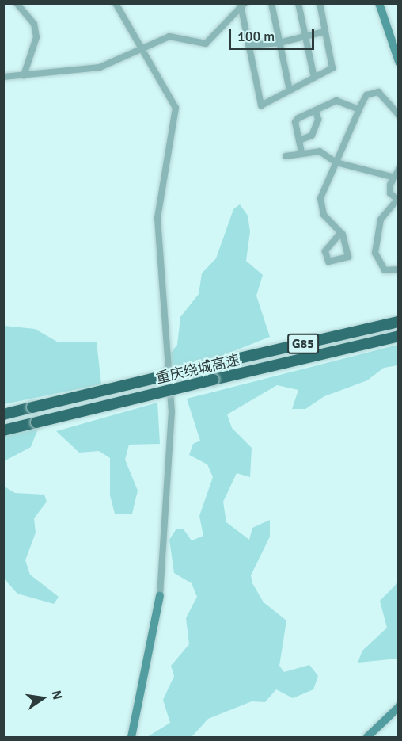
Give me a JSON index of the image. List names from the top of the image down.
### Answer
{
  "streets": {
    "highway": ["G85", "重庆绕城高速"]
  },
  "scale_bar": "100 m",
  "north": "right"
}
